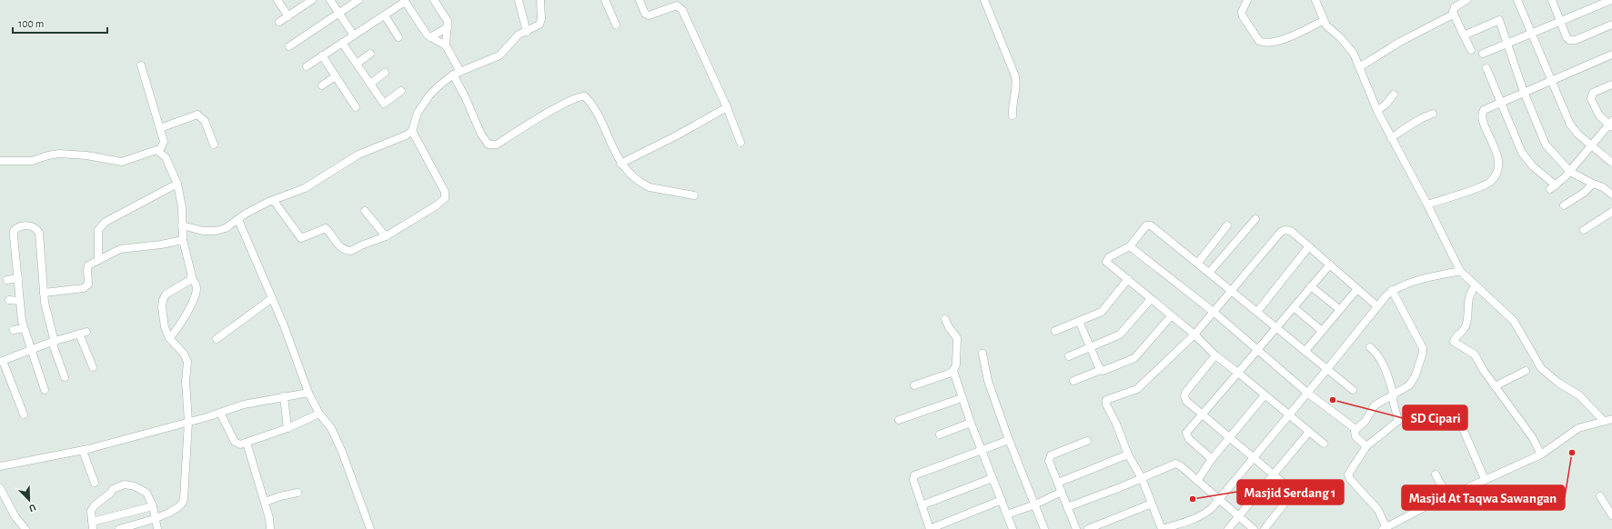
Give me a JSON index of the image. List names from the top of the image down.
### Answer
{
  "places": ["SD Cipari", "Masjid At Taqwa Sawangan", "Masjid Serdang 1"],
  "scale_bar": "100 m",
  "north": "bottom right"
}
